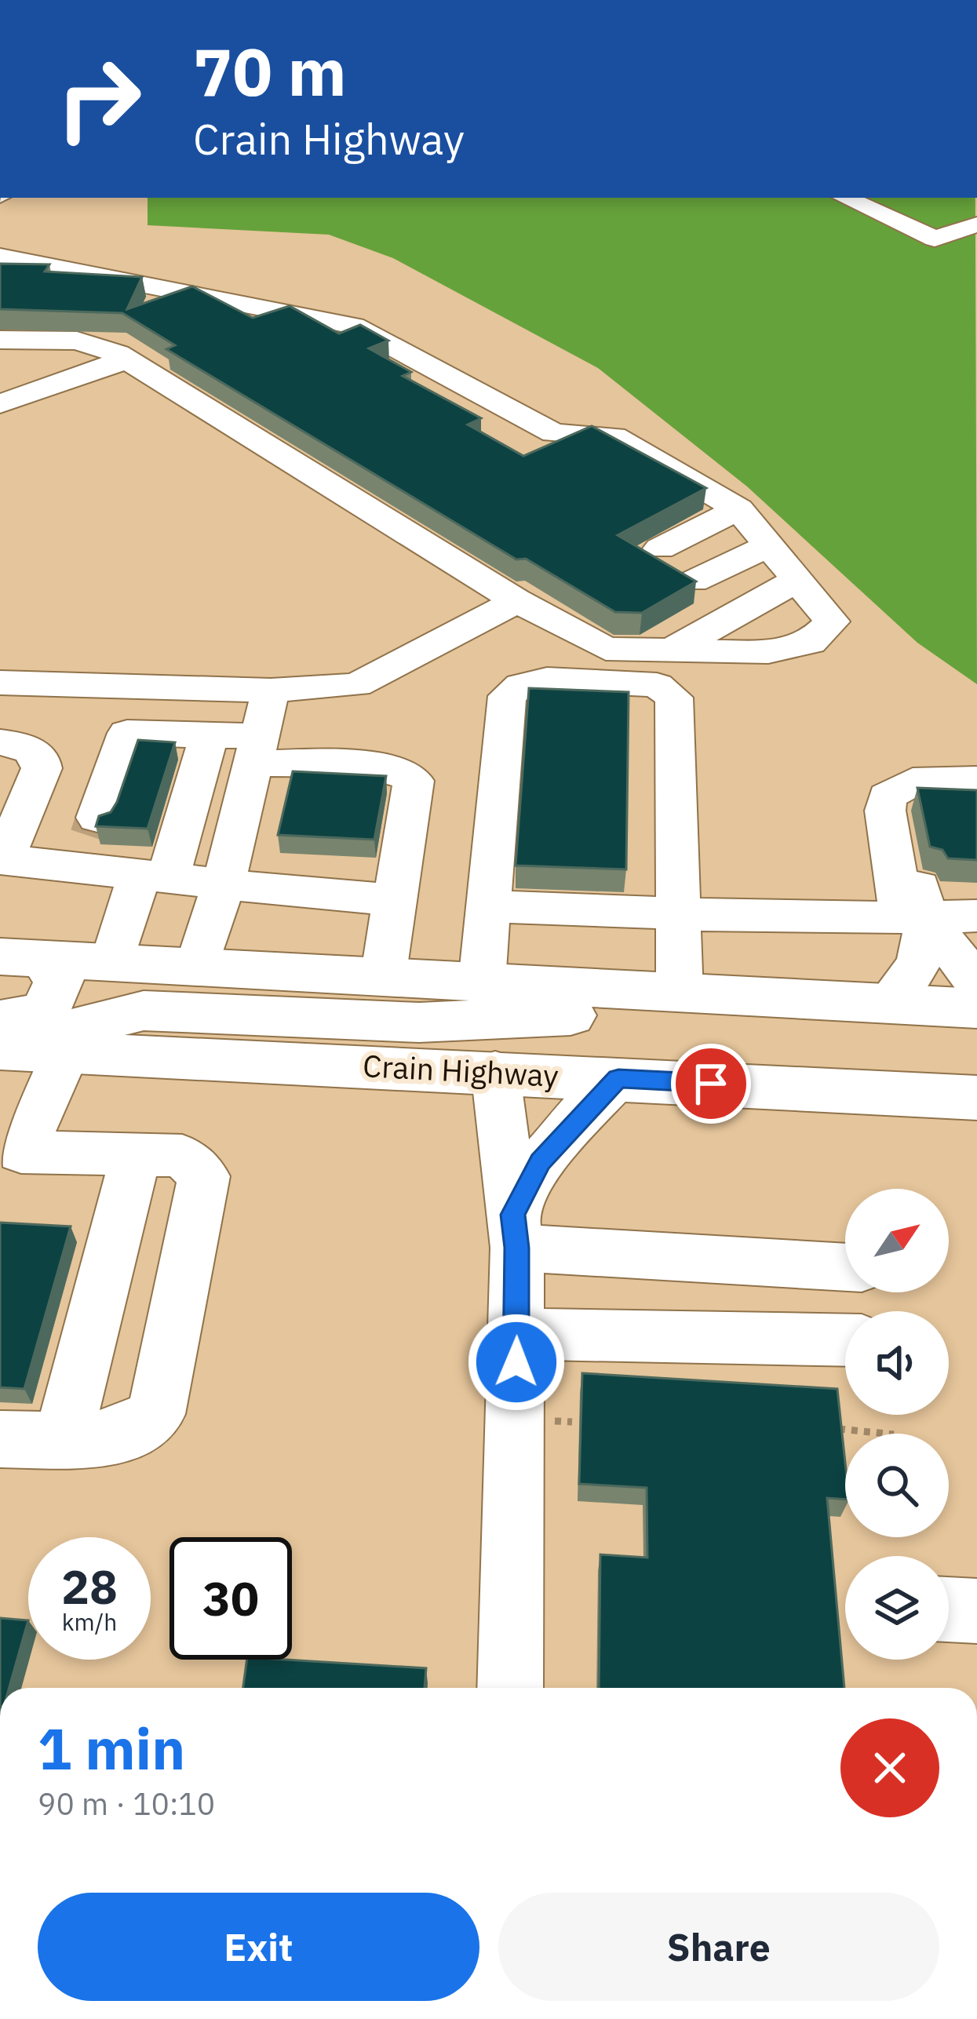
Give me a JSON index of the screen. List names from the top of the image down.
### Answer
{
  "streets": {
    "main road": ["Crain Highway"]
  },
  "north": "top right",
  "page": {
    "turn": ["70 m", "Crain Highway"],
    "speed": "28 km/h",
    "limit": "30",
    "heading": ["1 min", "90 m · 10:10"],
    "buttons": ["Exit", "Share"]
  }
}
